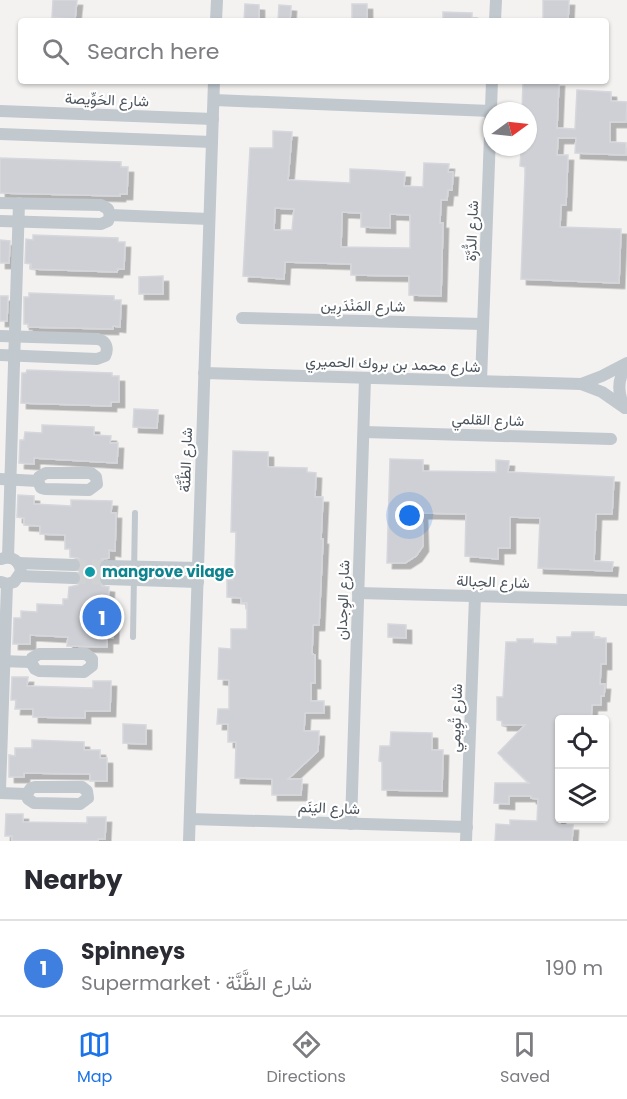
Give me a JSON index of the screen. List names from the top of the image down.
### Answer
{
  "streets": {
    "street": [
      "شارع الحَوِّيصة",
      "شارع الدُّرَّة",
      "شارع المَنْدَرِين",
      "شارع محمد بن بروك الحميري",
      "شارع القلمي",
      "شارع الظَّنَّة",
      "شارع الحِبالة",
      "شارع الوِجدان",
      "شارع تُوِيمي",
      "شارع اليَنَم"
    ]
  },
  "crossings": [
    ["شارع الحَوِّيصة", "شارع الظَّنَّة"],
    ["شارع الدُّرَّة", "شارع المَنْدَرِين"],
    ["شارع الدُّرَّة", "شارع محمد بن بروك الحميري"],
    ["شارع محمد بن بروك الحميري", "شارع الظَّنَّة"],
    ["شارع محمد بن بروك الحميري", "شارع الوِجدان"],
    ["شارع القلمي", "شارع الوِجدان"],
    ["شارع الظَّنَّة", "شارع اليَنَم"],
    ["شارع الحِبالة", "شارع الوِجدان"],
    ["شارع الحِبالة", "شارع تُوِيمي"],
    ["شارع الوِجدان", "شارع اليَنَم"],
    ["شارع تُوِيمي", "شارع اليَنَم"]
  ],
  "places": ["mangrove vilage"],
  "north": "right",
  "page": {
    "search": "Search here",
    "pins": "1",
    "heading": "Nearby",
    "list": [
      {
        "mark": "1",
        "name": "Spinneys",
        "note": "Supermarket · شارع الظَّنَّة",
        "value": "190 m"
      }
    ],
    "nav": ["Map", "Directions", "Saved"]
  }
}
